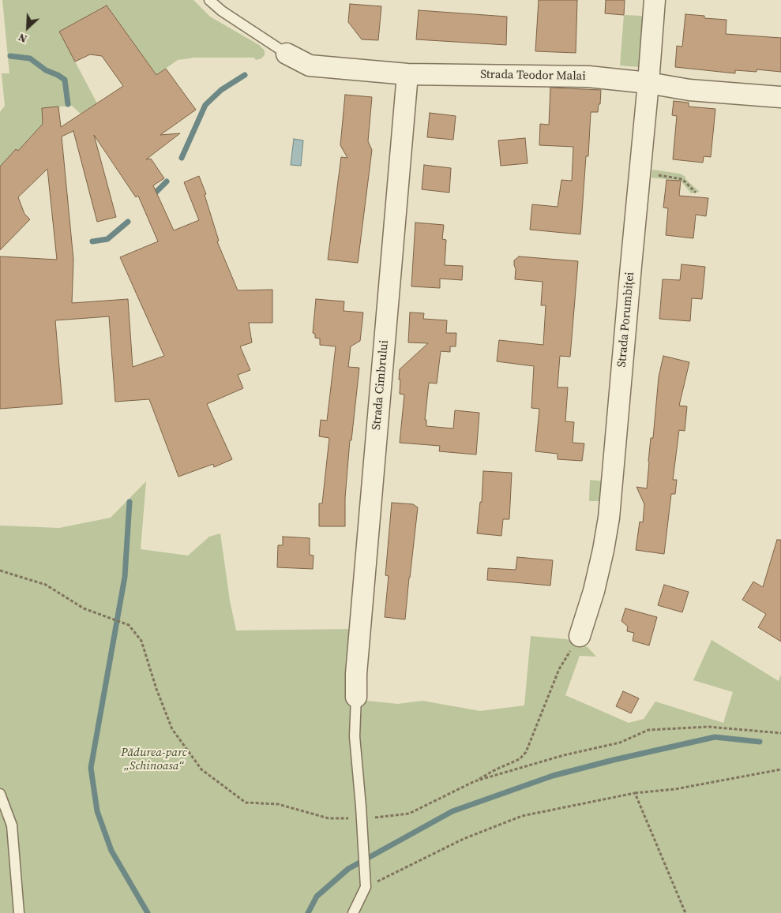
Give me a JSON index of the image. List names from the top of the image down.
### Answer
{
  "streets": {
    "street": ["Strada Teodor Malai", "Strada Porumbiței", "Strada Cimbrului"]
  },
  "crossings": [
    ["Strada Teodor Malai", "Strada Porumbiței"],
    ["Strada Teodor Malai", "Strada Cimbrului"]
  ],
  "parks": ["Pădurea-parc „Schinoasa“"],
  "north": "bottom left"
}
